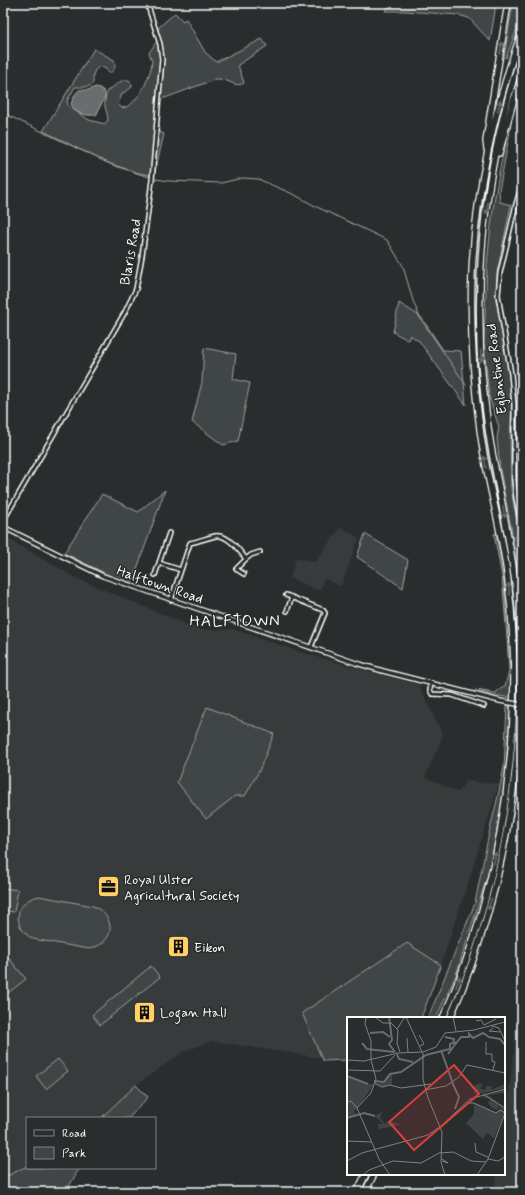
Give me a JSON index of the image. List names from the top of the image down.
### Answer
{
  "streets": {
    "street": ["Blaris Road", "Eglantine Road", "Halftown Road"]
  },
  "districts": ["HALFTOWN"],
  "places": {
    "office": ["Royal Ulster Agricultural Society"],
    "building": ["Eikon", "Logan Hall"]
  },
  "legend": ["Road", "Park"]
}
